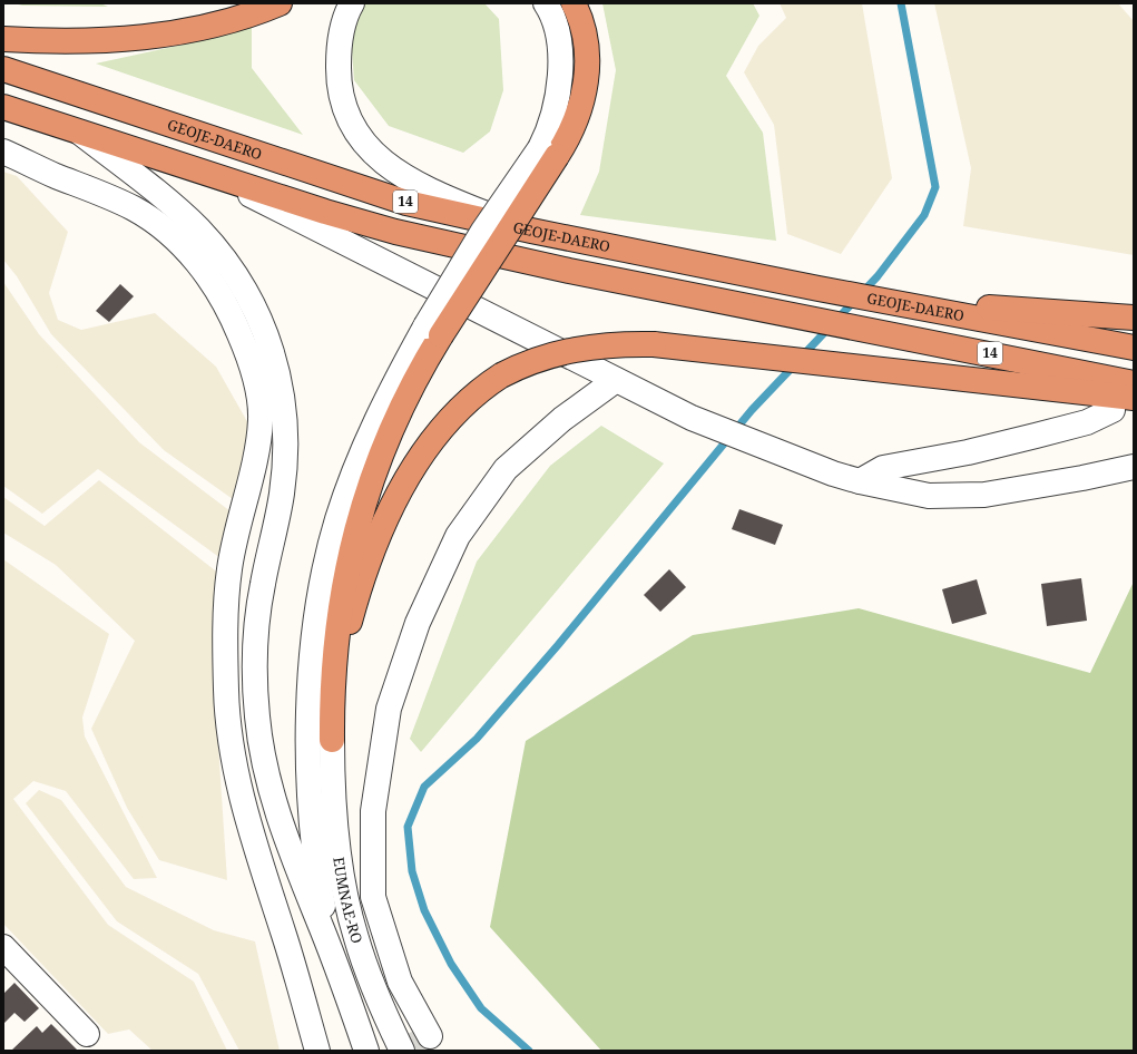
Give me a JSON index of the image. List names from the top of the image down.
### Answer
{
  "streets": {
    "highway": ["GEOJE-DAERO", "14"],
    "street": ["EUMNAE-RO"]
  }
}
